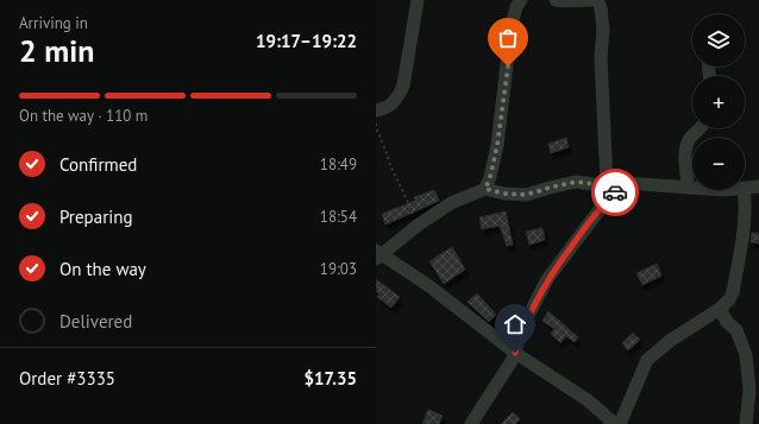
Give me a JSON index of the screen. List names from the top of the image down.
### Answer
{
  "page": {
    "heading": ["2 min", "Arriving in", "19:17–19:22"],
    "panel": ["Order #3335", "$17.35"],
    "map_buttons": ["+", "−"],
    "bar": "On the way · 110 m",
    "list": [
      ["Confirmed", "18:49"],
      ["Preparing", "18:54"],
      ["On the way", "19:03"],
      "Delivered"
    ]
  }
}
